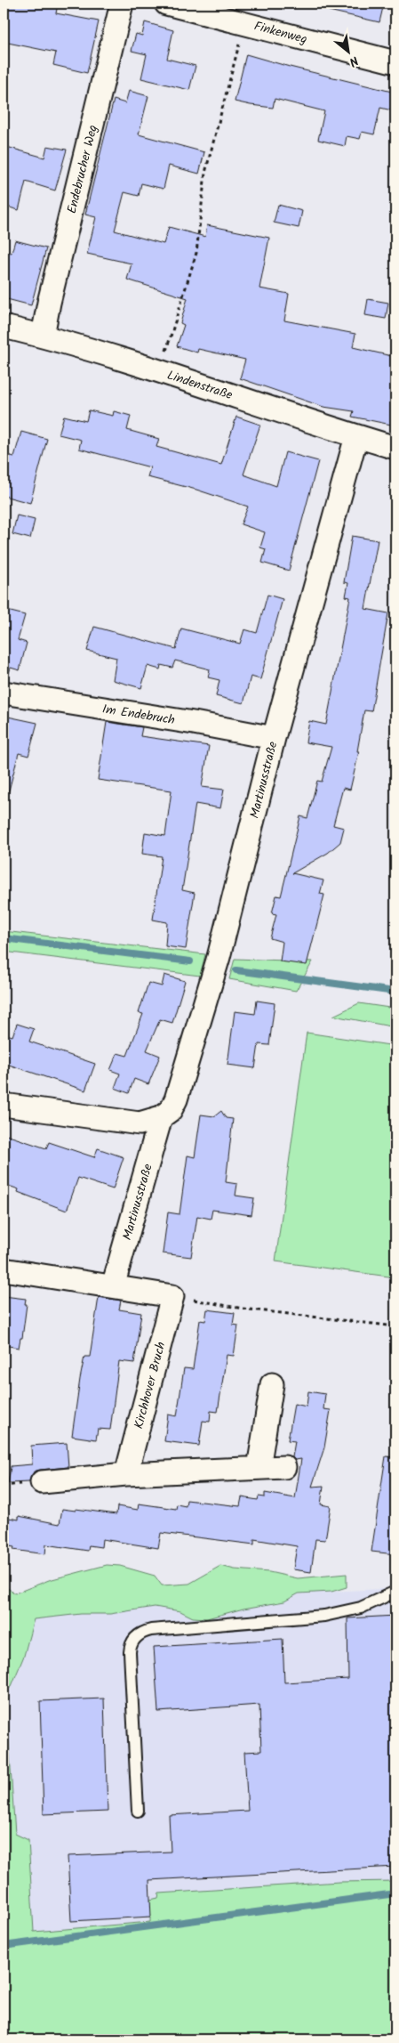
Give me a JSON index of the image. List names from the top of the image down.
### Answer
{
  "streets": {
    "street": [
      "Finkenweg",
      "Endebrucher Weg",
      "Lindenstraße",
      "Im Endebruch",
      "Martinusstraße",
      "Kirchhover Bruch"
    ]
  },
  "crossings": [
    ["Endebrucher Weg", "Lindenstraße"],
    ["Lindenstraße", "Martinusstraße"],
    ["Im Endebruch", "Martinusstraße"]
  ],
  "north": "bottom right"
}
